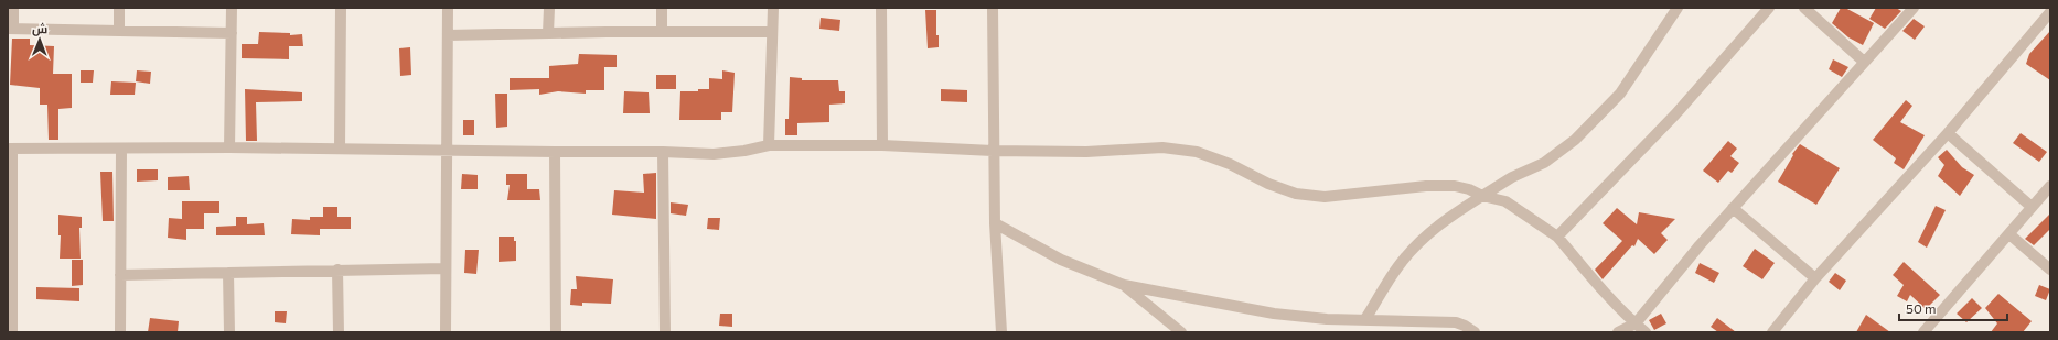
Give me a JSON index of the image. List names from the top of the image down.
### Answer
{
  "scale_bar": "50 m",
  "north": "top"
}
